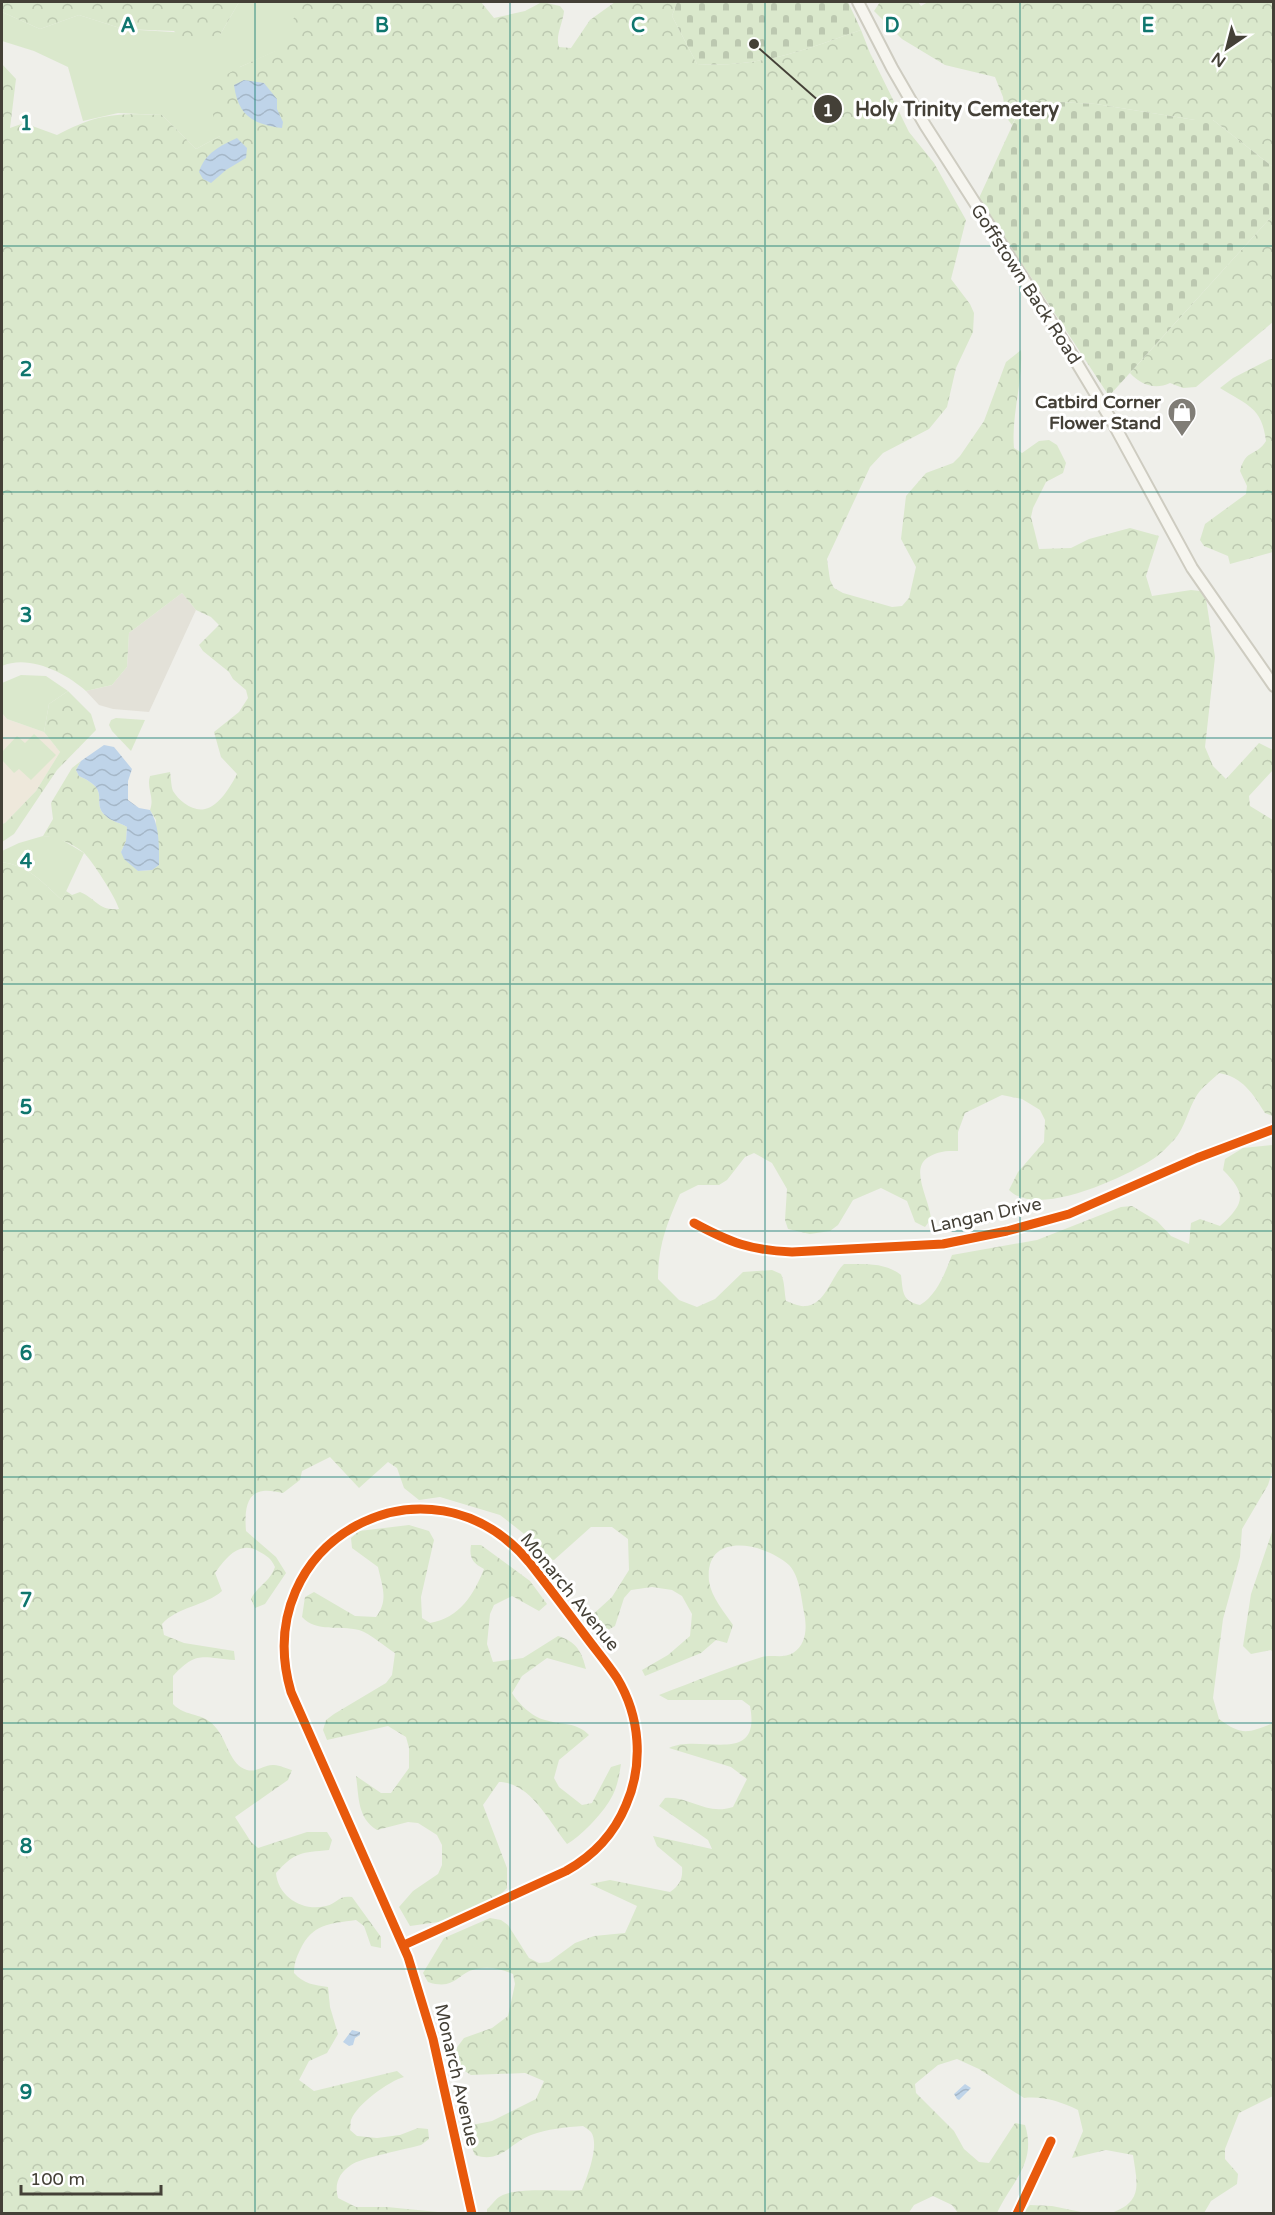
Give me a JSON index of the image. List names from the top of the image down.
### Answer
{
  "streets": {
    "main road": ["Goffstown Back Road"],
    "street": ["Langan Drive", "Monarch Avenue"]
  },
  "places": {
    "other": ["Holy Trinity Cemetery"],
    "shop": ["Catbird Corner Flower Stand"]
  },
  "scale_bar": "100 m",
  "north": "bottom left",
  "grid": {
    "columns": [
      "A",
      "B",
      "C",
      "D",
      "E"
    ],
    "rows": [
      "1",
      "2",
      "3",
      "4",
      "5",
      "6",
      "7",
      "8",
      "9"
    ]
  }
}
